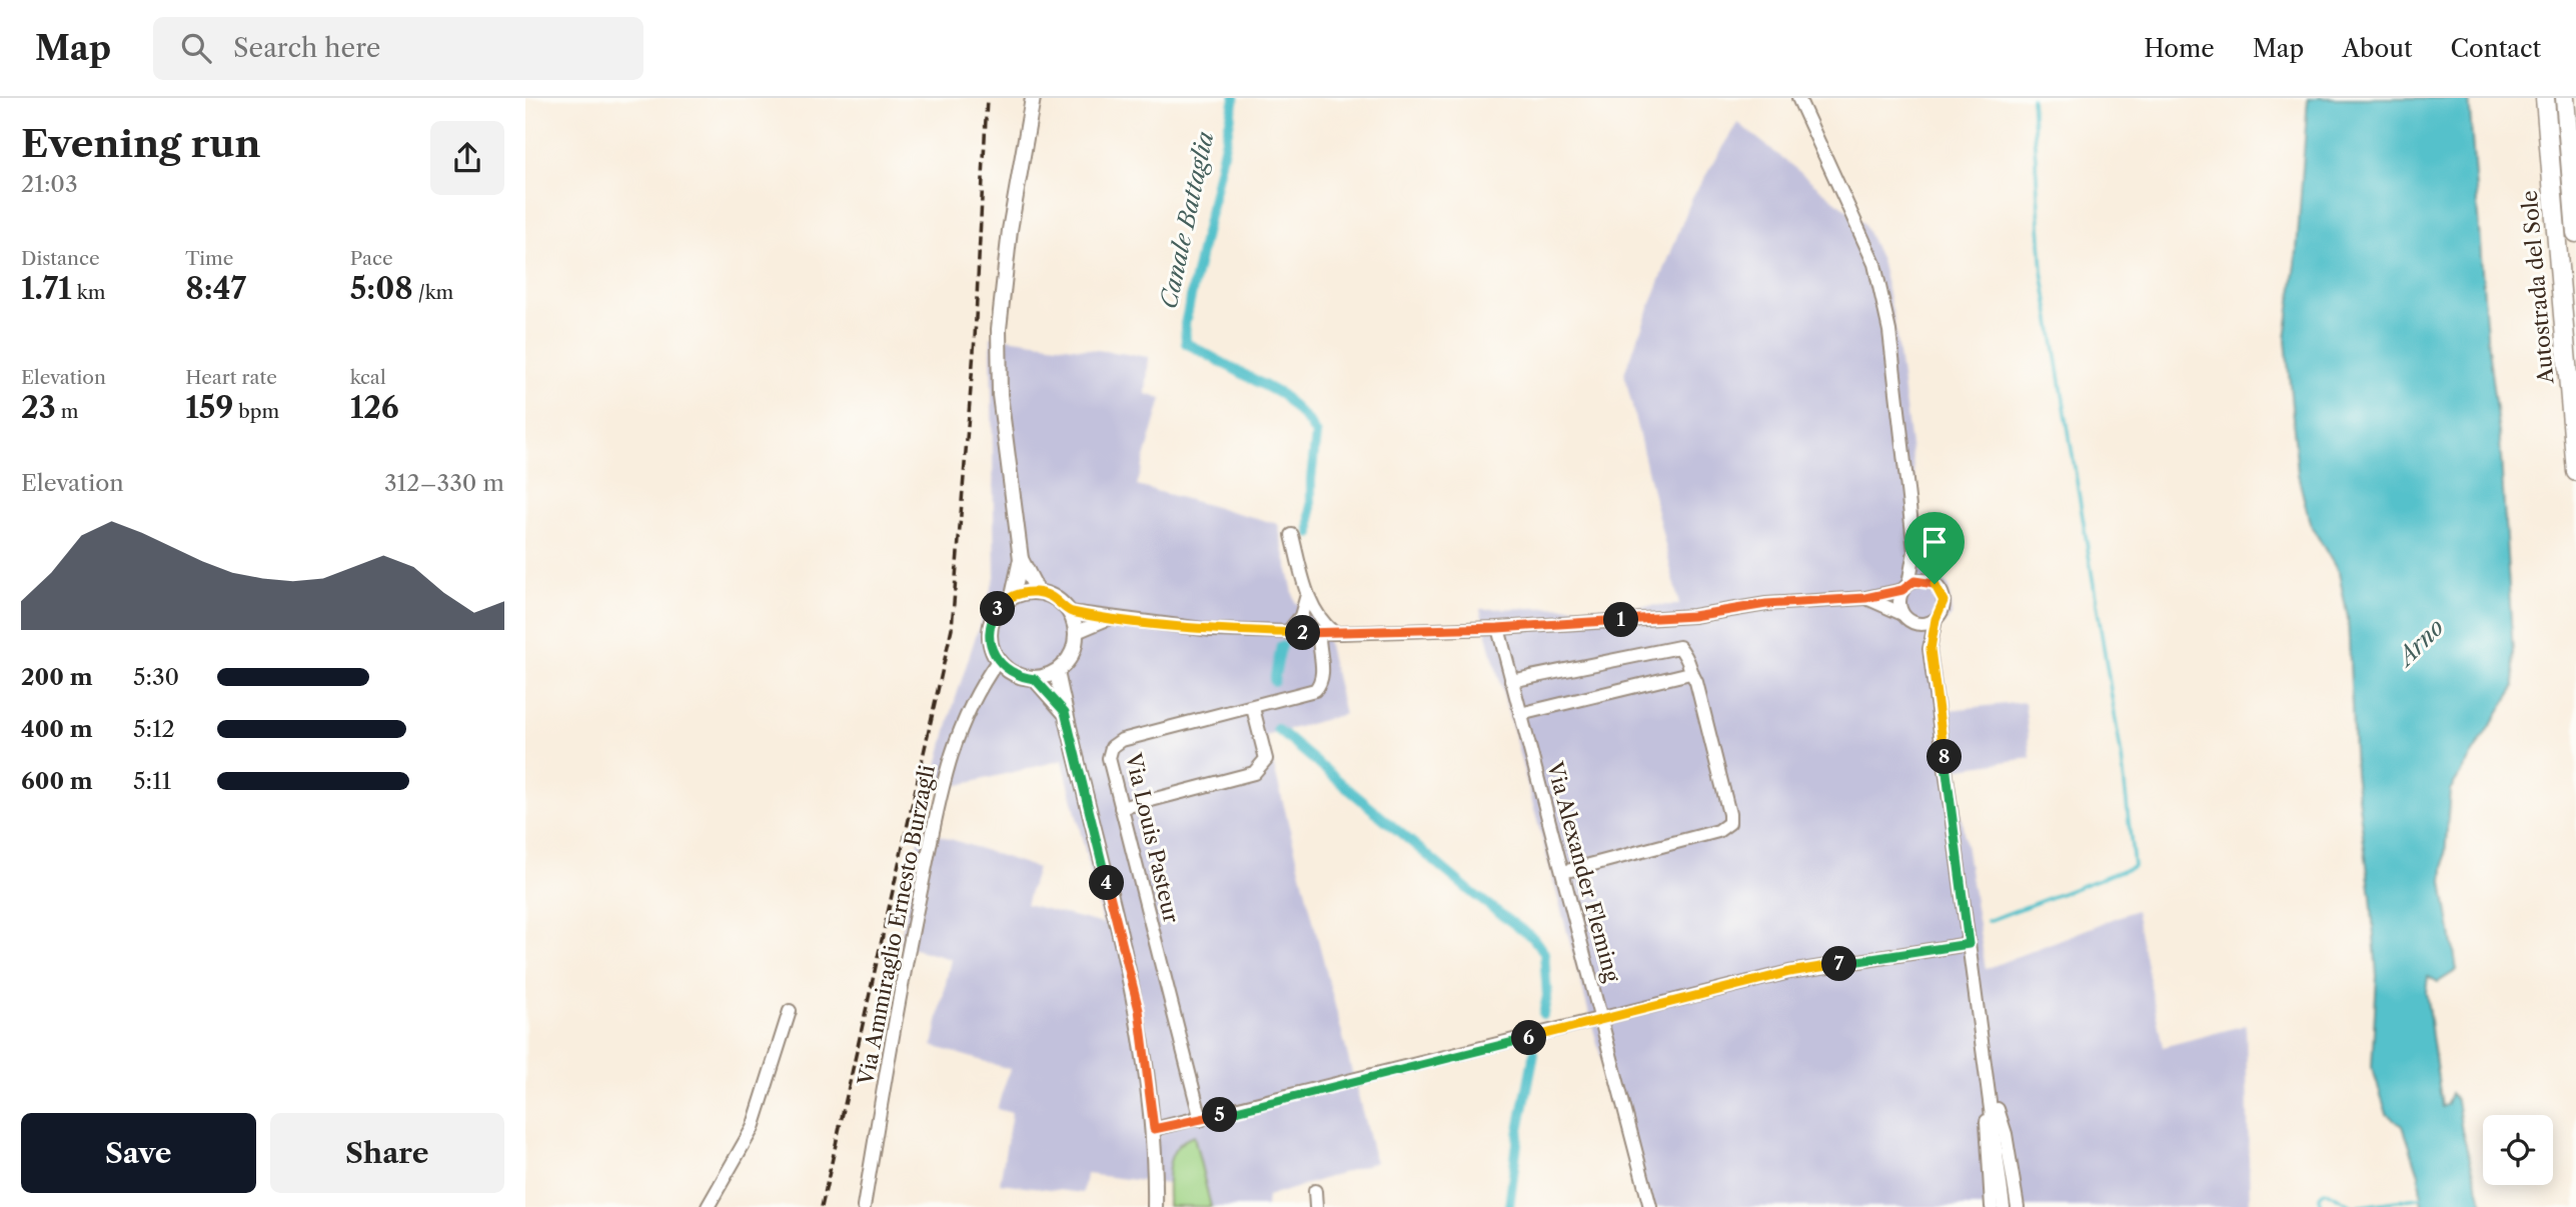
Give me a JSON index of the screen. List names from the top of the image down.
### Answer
{
  "streets": {
    "highway": ["Autostrada del Sole"],
    "street": ["Via Louis Pasteur", "Via Alexander Fleming", "Via Ammiraglio Ernesto Burzagli"]
  },
  "water": ["Canale Battaglia", "Arno"],
  "page": {
    "header": "Map",
    "search": "Search here",
    "nav": [
      "Home",
      "Map",
      "About",
      "Contact"
    ],
    "heading": ["Evening run", "21:03"],
    "stats": [
      ["Distance", "1.71 km"],
      ["Time", "8:47"],
      ["Pace", "5:08 /km"],
      ["Elevation", "23 m"],
      ["Heart rate", "159 bpm"],
      ["kcal", "126"]
    ],
    "chart": ["Elevation", "312–330 m"],
    "pins": [
      "3",
      "1",
      "2",
      "8",
      "4",
      "7",
      "6",
      "5"
    ],
    "list": [
      {
        "name": "200 m",
        "note": "5:30"
      },
      {
        "name": "400 m",
        "note": "5:12"
      },
      {
        "name": "600 m",
        "note": "5:11"
      }
    ],
    "buttons": ["Save", "Share"]
  }
}
